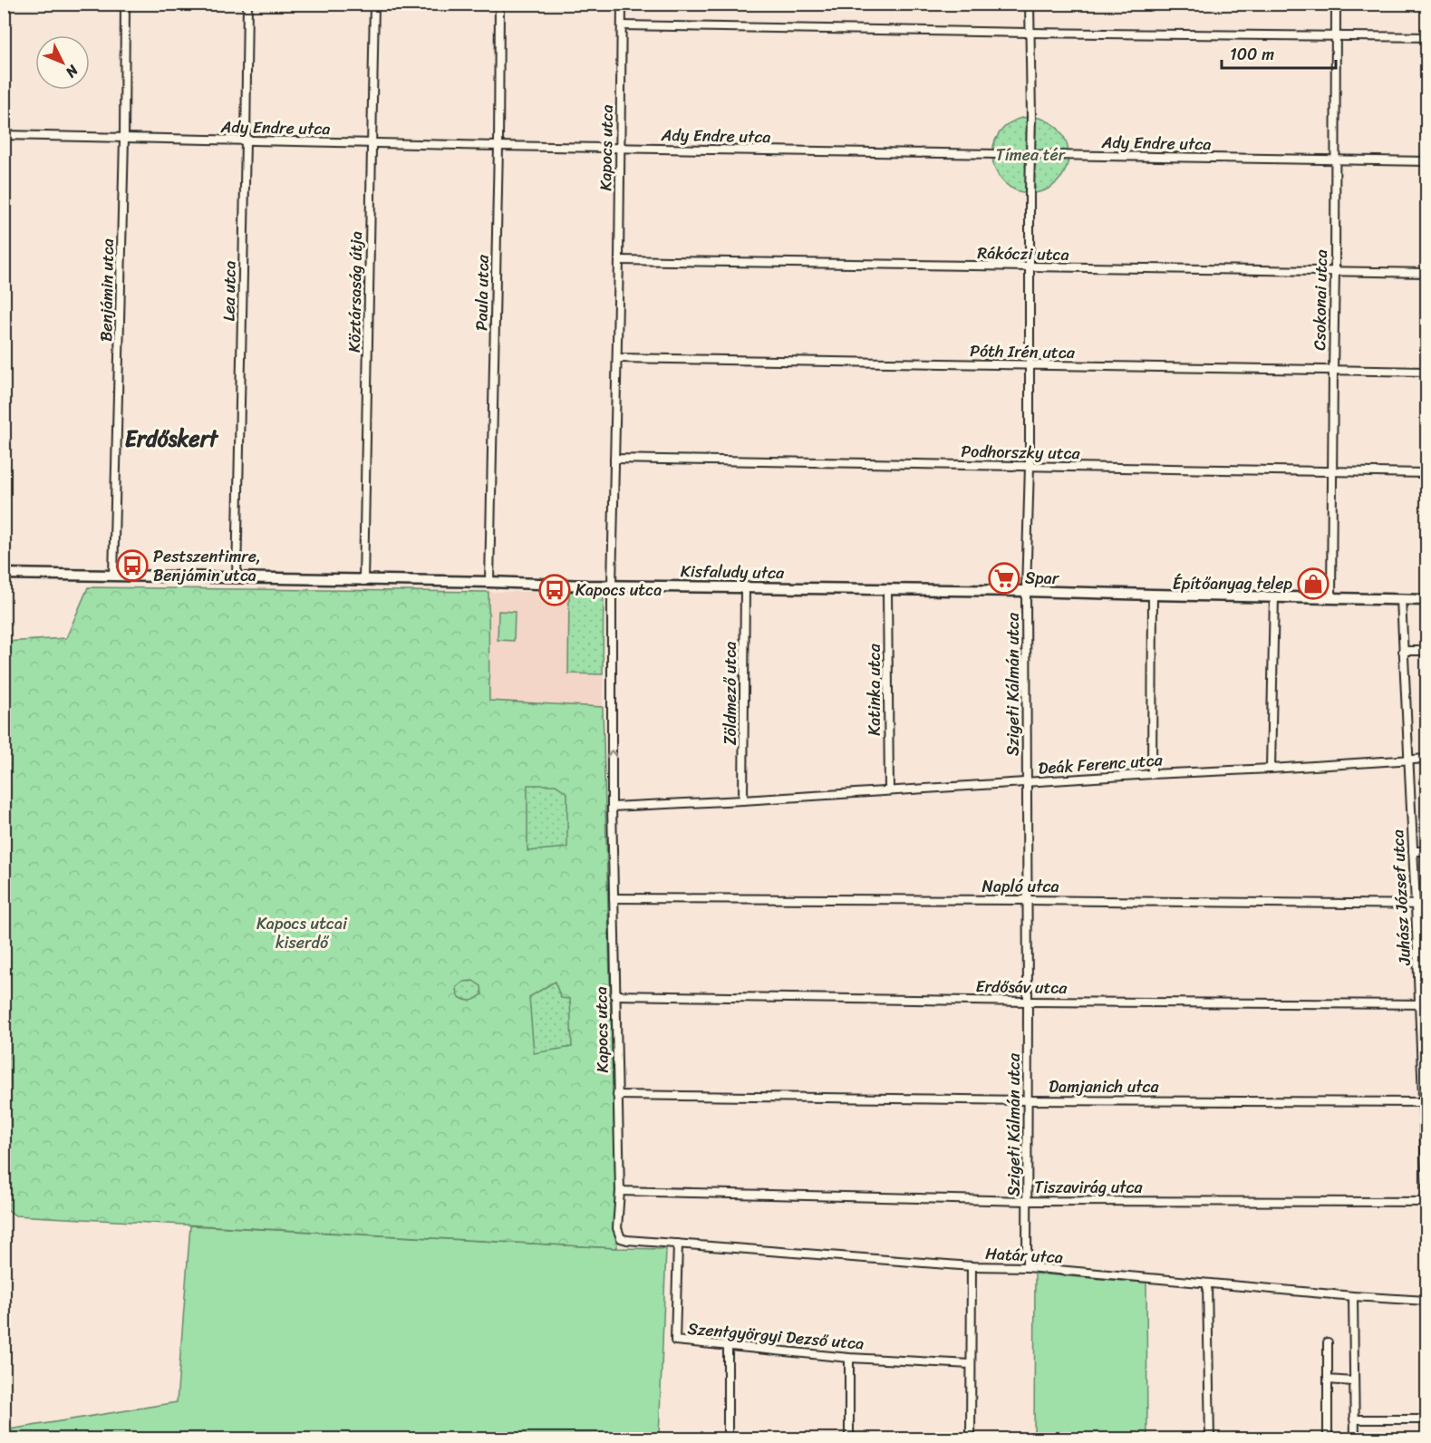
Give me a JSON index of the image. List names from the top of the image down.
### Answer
{
  "streets": {
    "street": [
      "Ady Endre utca",
      "Kapocs utca",
      "Rákóczi utca",
      "Benjámin utca",
      "Lea utca",
      "Köztársaság útja",
      "Paula utca",
      "Csokonai utca",
      "Póth Irén utca",
      "Podhorszky utca",
      "Kisfaludy utca",
      "Szigeti Kálmán utca",
      "Katinka utca",
      "Zöldmező utca",
      "Deák Ferenc utca",
      "Napló utca",
      "Juhász József utca",
      "Erdősáv utca",
      "Damjanich utca",
      "Tiszavirág utca",
      "Határ utca",
      "Szentgyörgyi Dezső utca"
    ]
  },
  "crossings": [
    ["Ady Endre utca", "Kapocs utca"],
    ["Ady Endre utca", "Benjámin utca"],
    ["Ady Endre utca", "Lea utca"],
    ["Ady Endre utca", "Köztársaság útja"],
    ["Ady Endre utca", "Paula utca"],
    ["Ady Endre utca", "Csokonai utca"],
    ["Ady Endre utca", "Szigeti Kálmán utca"],
    ["Kapocs utca", "Rákóczi utca"],
    ["Kapocs utca", "Póth Irén utca"],
    ["Kapocs utca", "Podhorszky utca"],
    ["Kapocs utca", "Kisfaludy utca"],
    ["Kapocs utca", "Deák Ferenc utca"],
    ["Kapocs utca", "Napló utca"],
    ["Kapocs utca", "Erdősáv utca"],
    ["Kapocs utca", "Damjanich utca"],
    ["Kapocs utca", "Tiszavirág utca"],
    ["Kapocs utca", "Határ utca"],
    ["Rákóczi utca", "Csokonai utca"],
    ["Rákóczi utca", "Szigeti Kálmán utca"],
    ["Benjámin utca", "Kisfaludy utca"],
    ["Lea utca", "Kisfaludy utca"],
    ["Köztársaság útja", "Kisfaludy utca"],
    ["Paula utca", "Kisfaludy utca"],
    ["Csokonai utca", "Póth Irén utca"],
    ["Csokonai utca", "Podhorszky utca"],
    ["Csokonai utca", "Kisfaludy utca"],
    ["Póth Irén utca", "Szigeti Kálmán utca"],
    ["Podhorszky utca", "Szigeti Kálmán utca"],
    ["Kisfaludy utca", "Szigeti Kálmán utca"],
    ["Kisfaludy utca", "Katinka utca"],
    ["Kisfaludy utca", "Zöldmező utca"],
    ["Kisfaludy utca", "Juhász József utca"],
    ["Szigeti Kálmán utca", "Deák Ferenc utca"],
    ["Szigeti Kálmán utca", "Napló utca"],
    ["Szigeti Kálmán utca", "Erdősáv utca"],
    ["Szigeti Kálmán utca", "Damjanich utca"],
    ["Szigeti Kálmán utca", "Tiszavirág utca"],
    ["Szigeti Kálmán utca", "Határ utca"],
    ["Katinka utca", "Deák Ferenc utca"],
    ["Zöldmező utca", "Deák Ferenc utca"],
    ["Deák Ferenc utca", "Juhász József utca"],
    ["Napló utca", "Juhász József utca"],
    ["Juhász József utca", "Erdősáv utca"],
    ["Juhász József utca", "Damjanich utca"],
    ["Határ utca", "Szentgyörgyi Dezső utca"]
  ],
  "districts": ["Erdőskert"],
  "parks": ["Tímea tér", "Kapocs utcai kiserdő"],
  "places": {
    "bus stop": ["Pestszentimre, Benjámin utca", "Kapocs utca"],
    "supermarket": ["Spar"],
    "shop": ["Építőanyag telep"]
  },
  "scale_bar": "100 m",
  "north": "bottom right"
}
